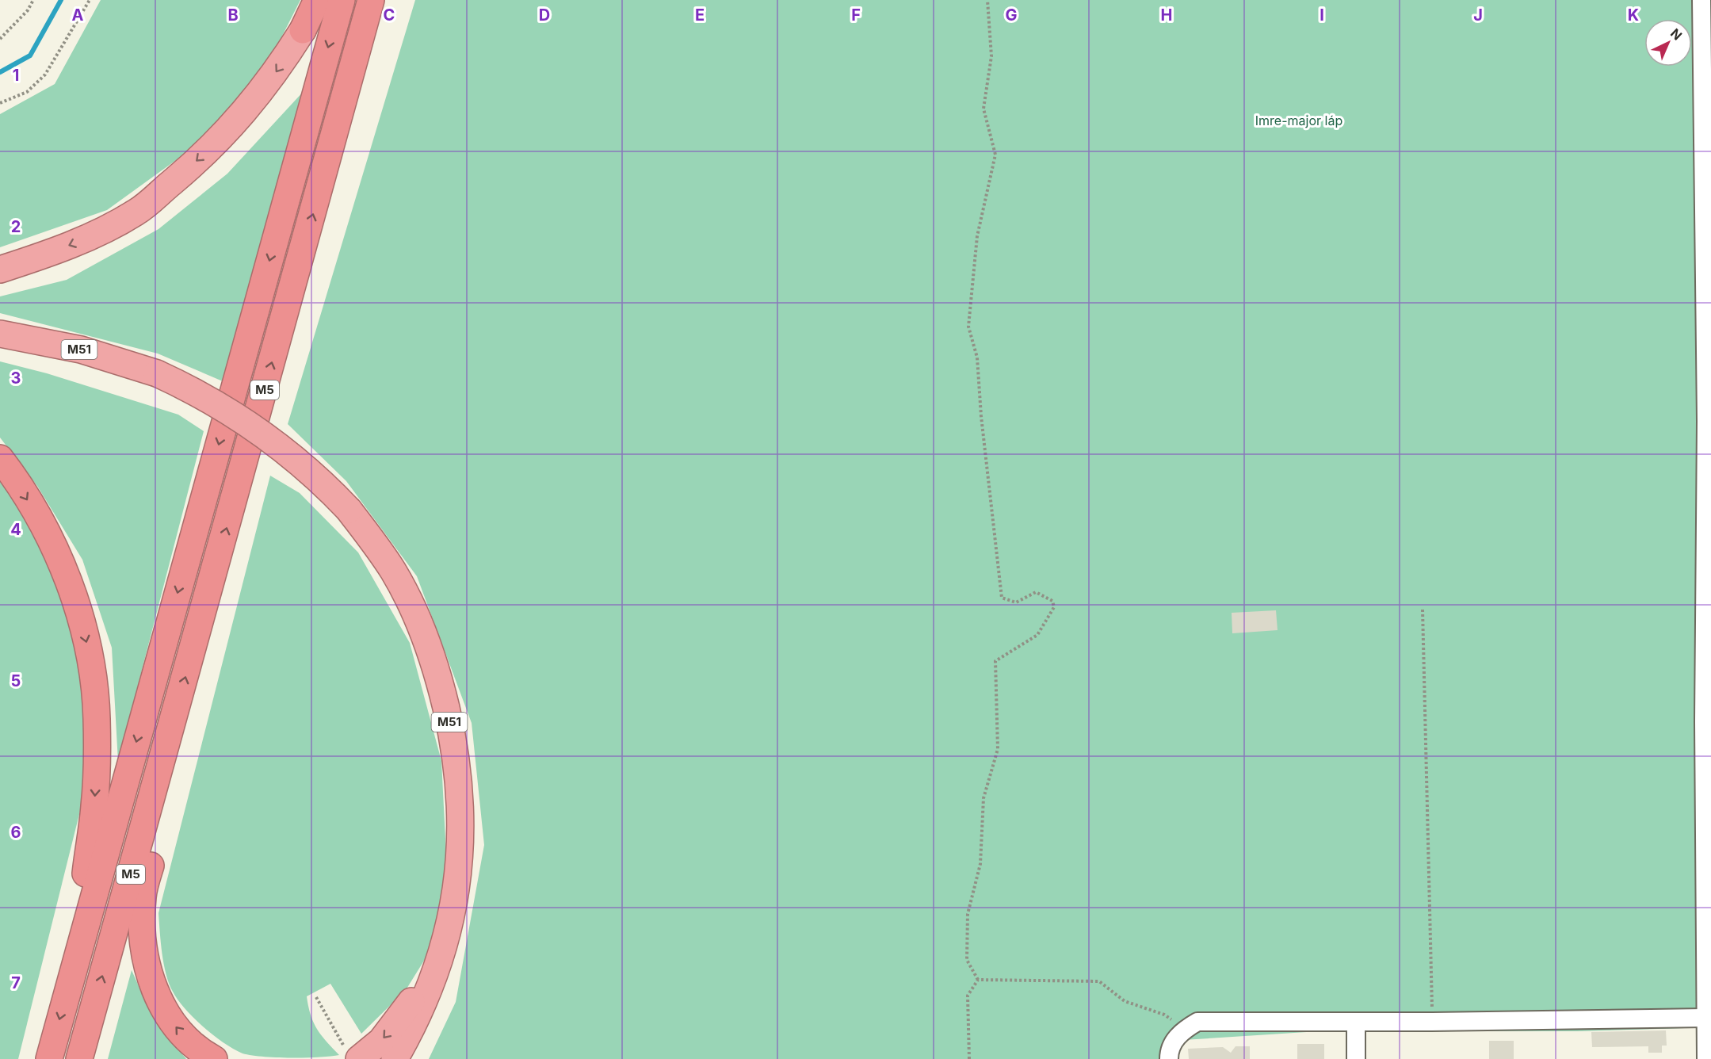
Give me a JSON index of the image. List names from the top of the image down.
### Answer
{
  "streets": {
    "highway": ["M51", "M5"]
  },
  "parks": ["Imre-major láp"],
  "north": "top right",
  "grid": {
    "columns": [
      "A",
      "B",
      "C",
      "D",
      "E",
      "F",
      "G",
      "H",
      "I",
      "J",
      "K"
    ],
    "rows": [
      "1",
      "2",
      "3",
      "4",
      "5",
      "6",
      "7"
    ]
  }
}
